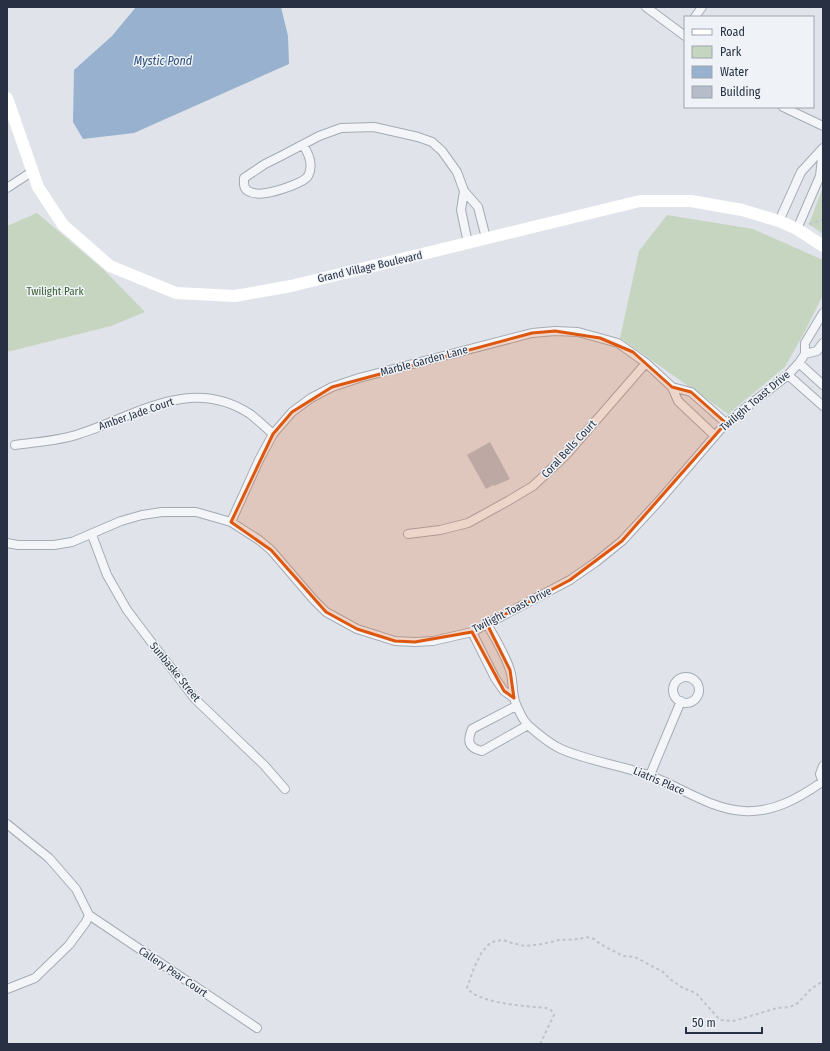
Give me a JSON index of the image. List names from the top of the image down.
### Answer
{
  "streets": {
    "street": [
      "Grand Village Boulevard",
      "Marble Garden Lane",
      "Twilight Toast Drive",
      "Amber Jade Court",
      "Coral Bells Court",
      "Sunbaske Street",
      "Liatris Place",
      "Callery Pear Court"
    ]
  },
  "crossings": [
    ["Marble Garden Lane", "Twilight Toast Drive"],
    ["Marble Garden Lane", "Amber Jade Court"],
    ["Marble Garden Lane", "Coral Bells Court"],
    ["Twilight Toast Drive", "Sunbaske Street"],
    ["Twilight Toast Drive", "Liatris Place"]
  ],
  "water": ["Mystic Pond"],
  "parks": ["Twilight Park"],
  "legend": [
    "Road",
    "Park",
    "Water",
    "Building"
  ],
  "scale_bar": "50 m"
}
